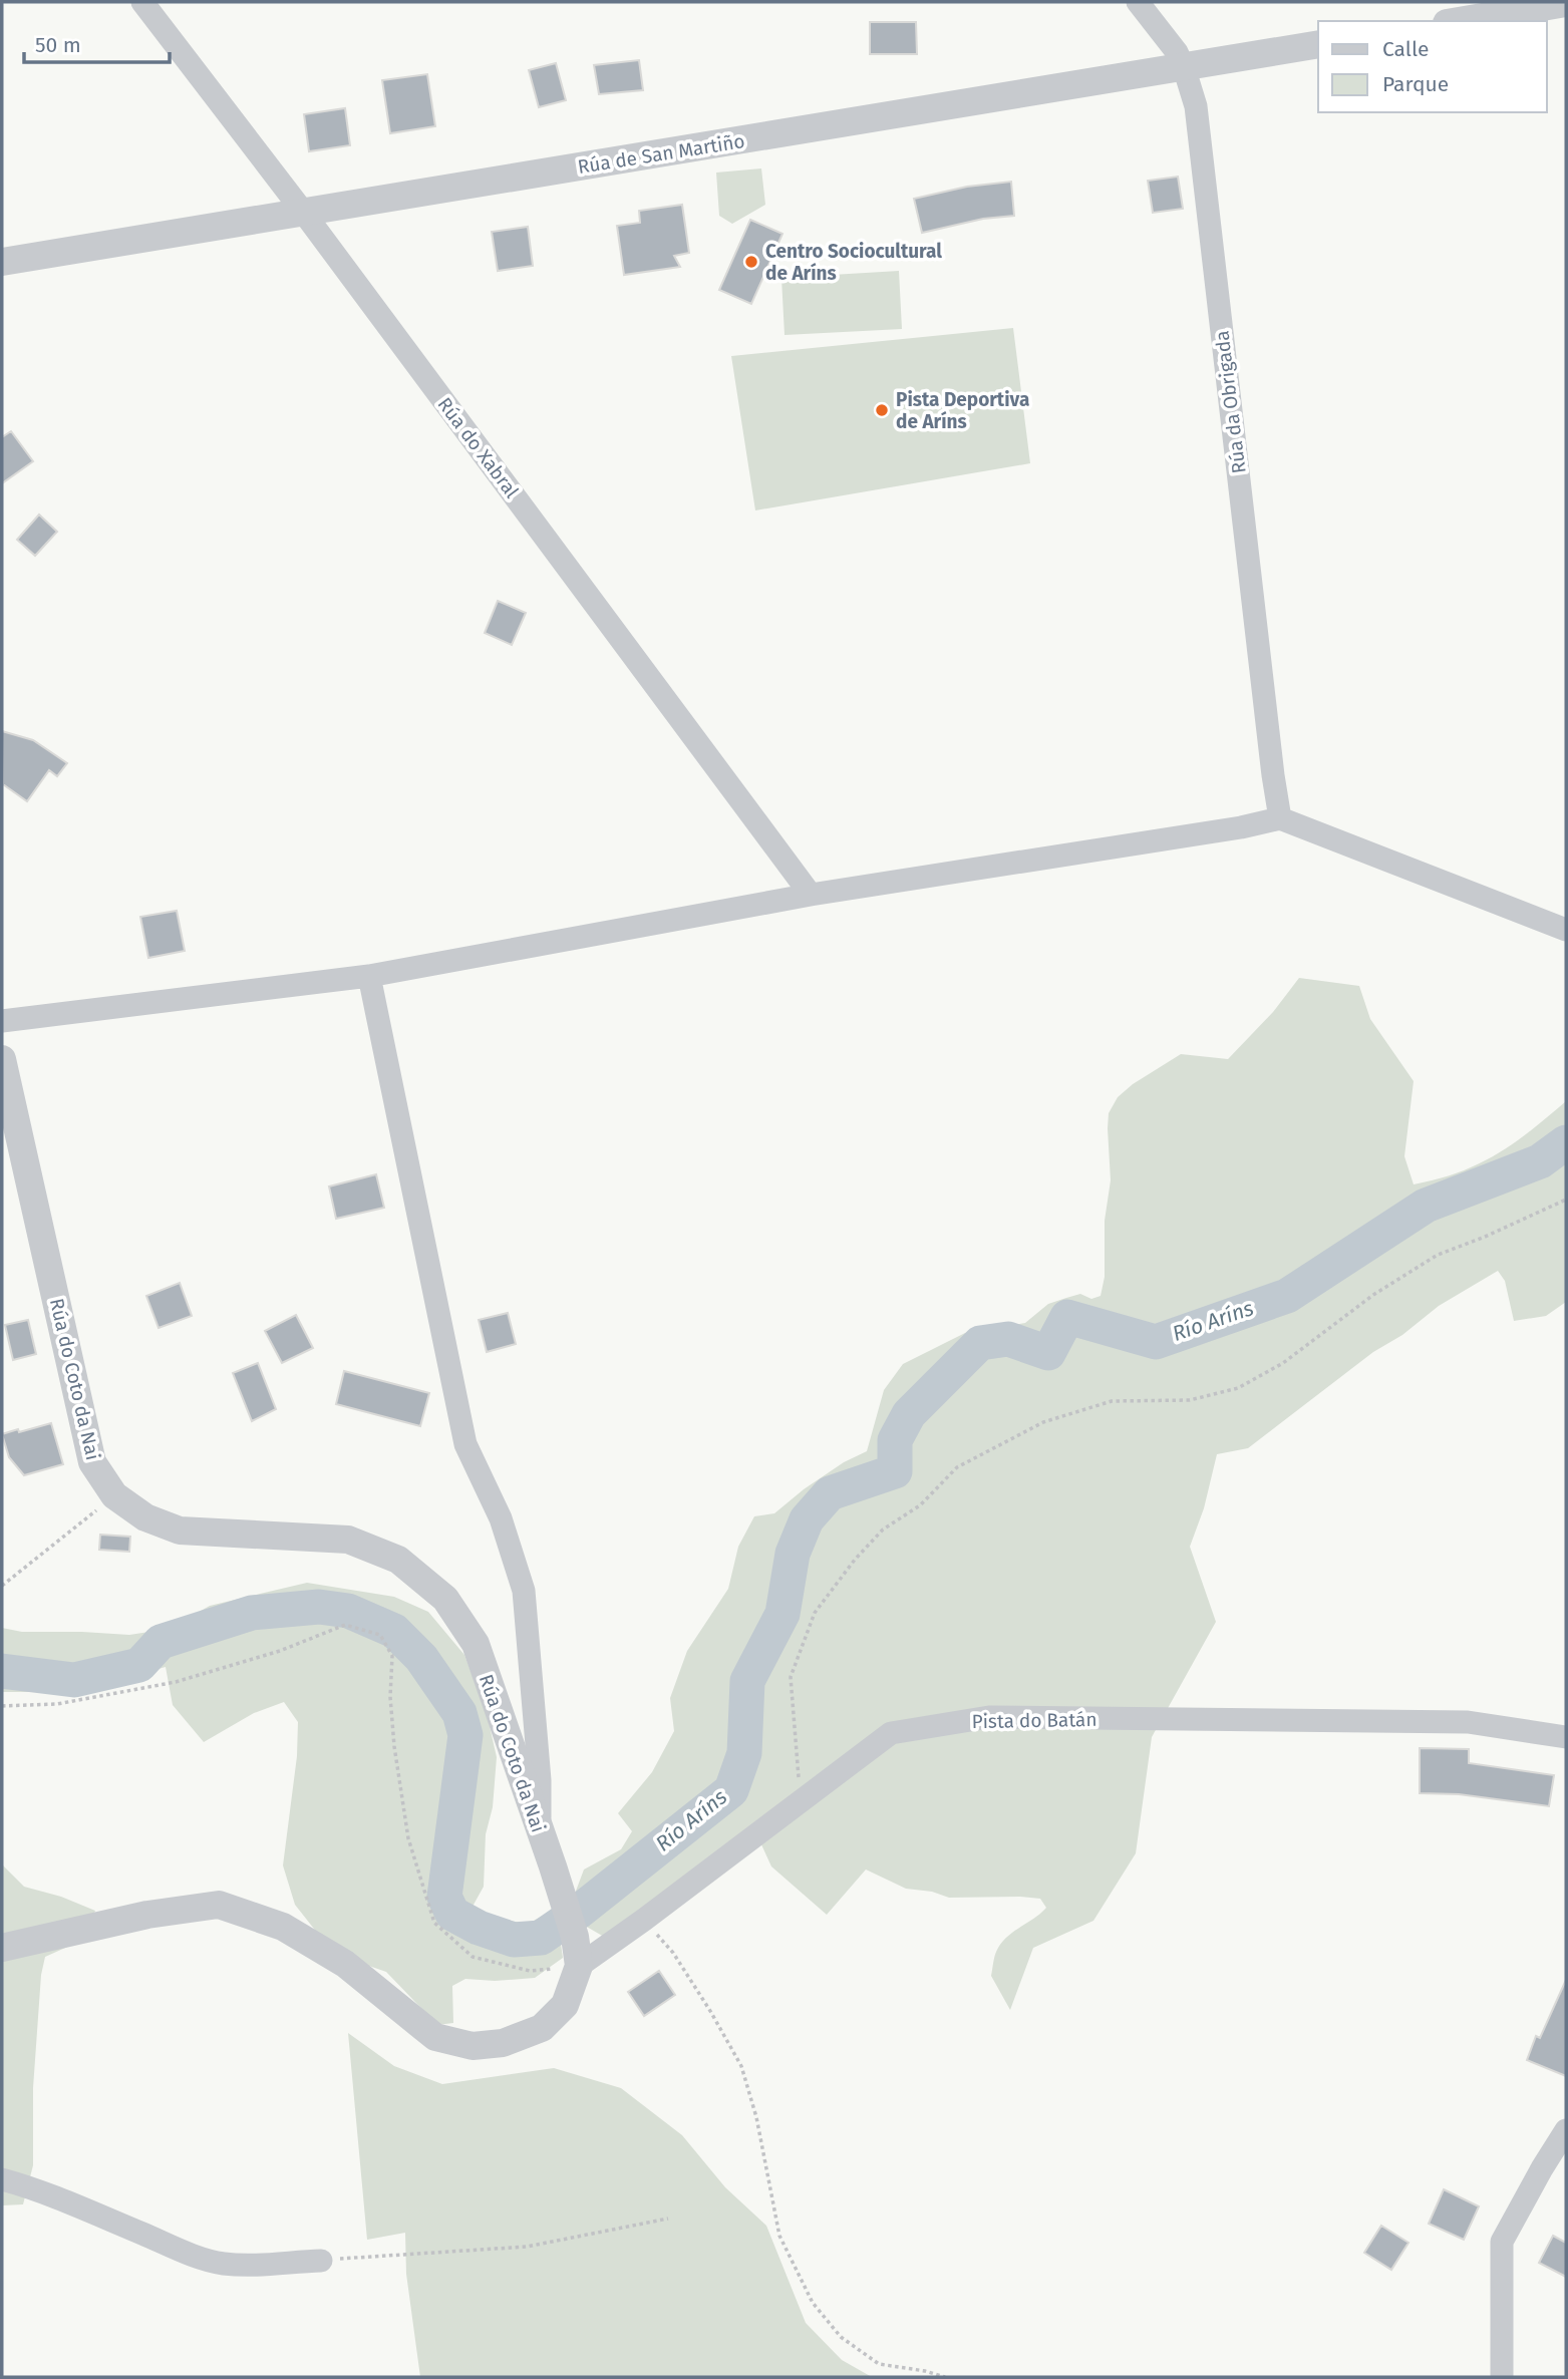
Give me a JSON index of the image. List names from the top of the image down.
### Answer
{
  "streets": {
    "street": [
      "Rúa de San Martiño",
      "Rúa da Obrigada",
      "Rúa do Xabral",
      "Rúa do Coto da Nai",
      "Pista do Batán"
    ]
  },
  "crossings": [
    ["Rúa de San Martiño", "Rúa da Obrigada"],
    ["Rúa de San Martiño", "Rúa do Xabral"],
    ["Rúa do Coto da Nai", "Pista do Batán"]
  ],
  "water": ["Río Aríns"],
  "places": ["Centro Sociocultural de Aríns", "Pista Deportiva de Aríns"],
  "legend": ["Calle", "Parque"],
  "scale_bar": "50 m"
}
